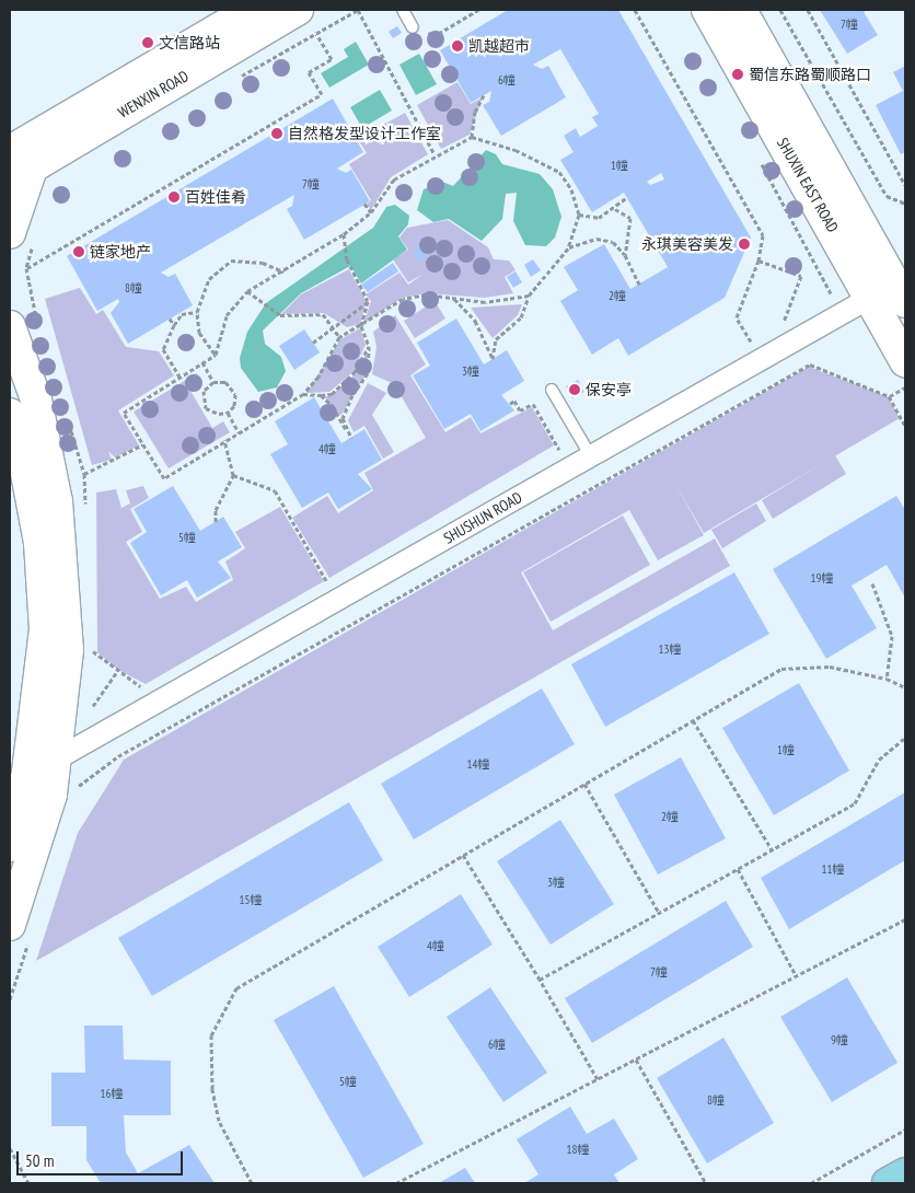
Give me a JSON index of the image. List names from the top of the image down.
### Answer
{
  "streets": {
    "main road": ["WENXIN ROAD", "SHUXIN EAST ROAD"],
    "street": ["SHUSHUN ROAD"]
  },
  "crossings": [
    ["SHUXIN EAST ROAD", "SHUSHUN ROAD"]
  ],
  "places": [
    "文信路站",
    "凯越超市",
    "蜀信东路蜀顺路口",
    "自然格发型设计工作室",
    "百姓佳肴",
    "永琪美容美发",
    "链家地产",
    "保安亭"
  ],
  "house_numbers": [
    "7幢",
    "6幢",
    "1幢",
    "7幢",
    "8幢",
    "2幢",
    "3幢",
    "4幢",
    "5幢",
    "19幢",
    "13幢",
    "1幢",
    "14幢",
    "2幢",
    "11幢",
    "3幢",
    "15幢",
    "4幢",
    "7幢",
    "9幢",
    "6幢",
    "5幢",
    "16幢",
    "8幢",
    "18幢"
  ],
  "scale_bar": "50 m"
}
